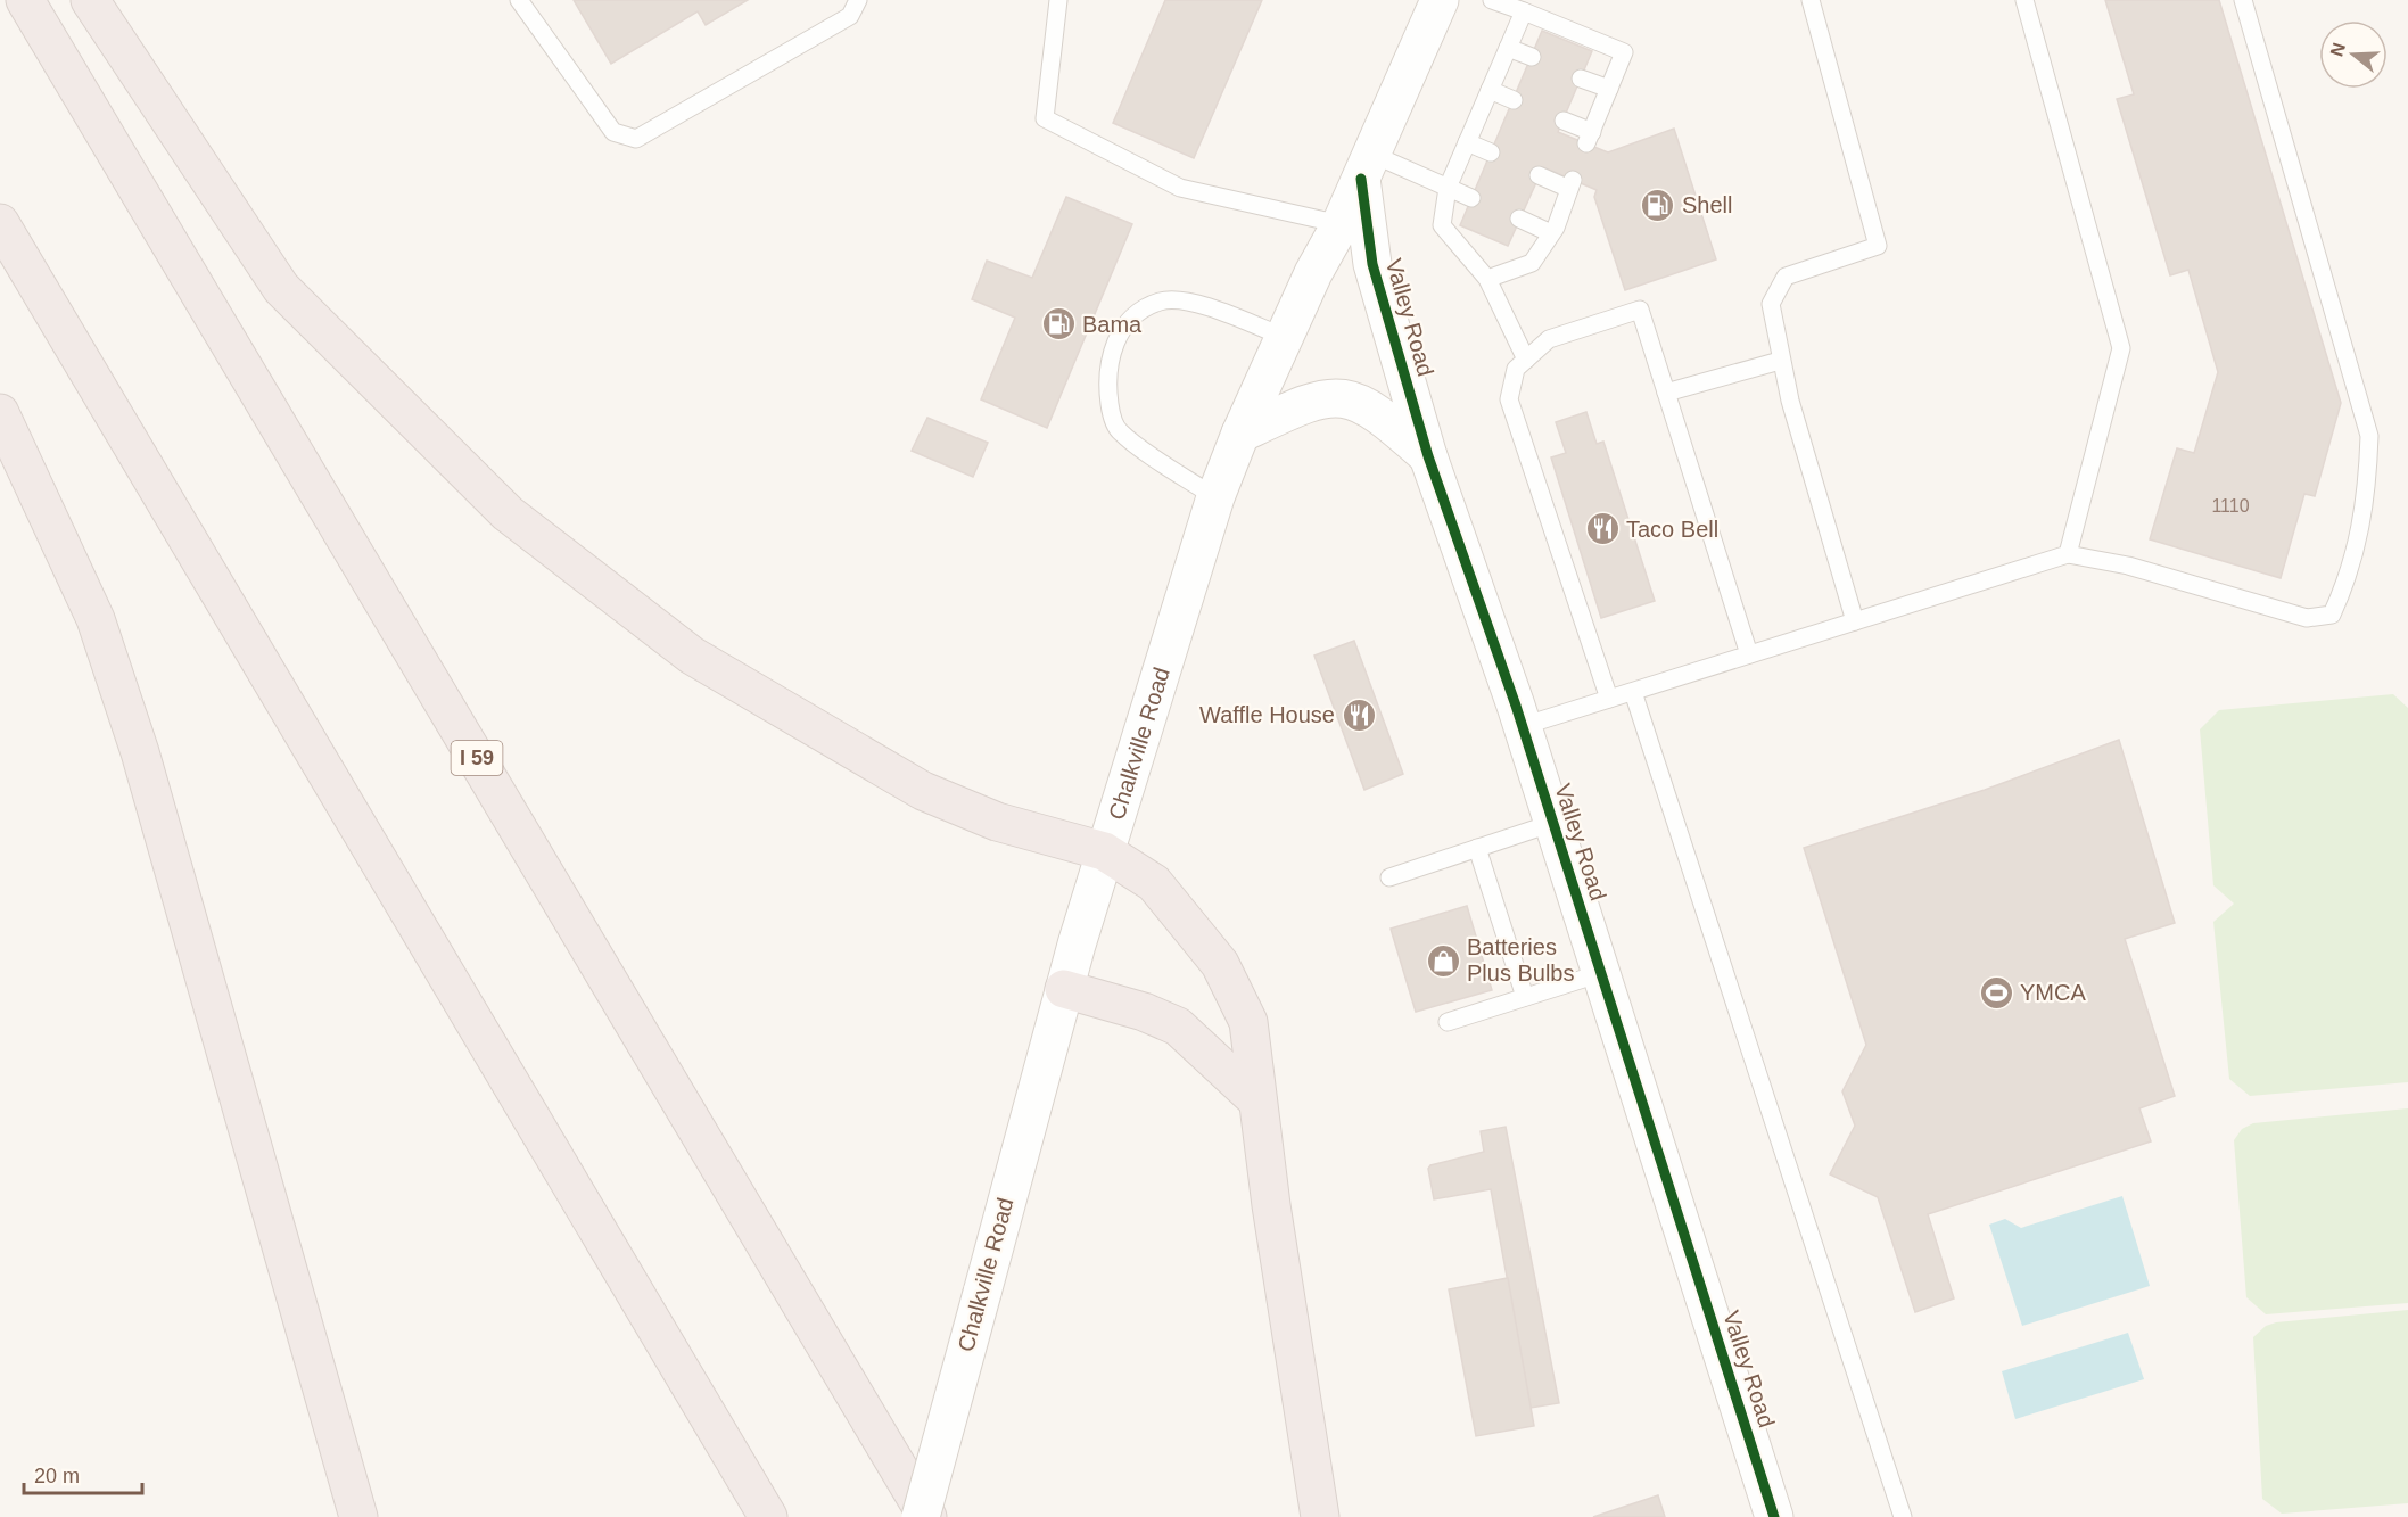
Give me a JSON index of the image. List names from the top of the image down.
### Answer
{
  "streets": {
    "highway": ["I 59"],
    "street": ["Valley Road", "Chalkville Road"]
  },
  "crossings": [
    ["Valley Road", "Chalkville Road"]
  ],
  "places": {
    "fuel station": ["Shell", "Bama"],
    "restaurant": ["Taco Bell", "Waffle House"],
    "shop": ["Batteries Plus Bulbs"],
    "sports": ["YMCA"]
  },
  "house_numbers": ["1110"],
  "scale_bar": "20 m",
  "north": "left"
}
